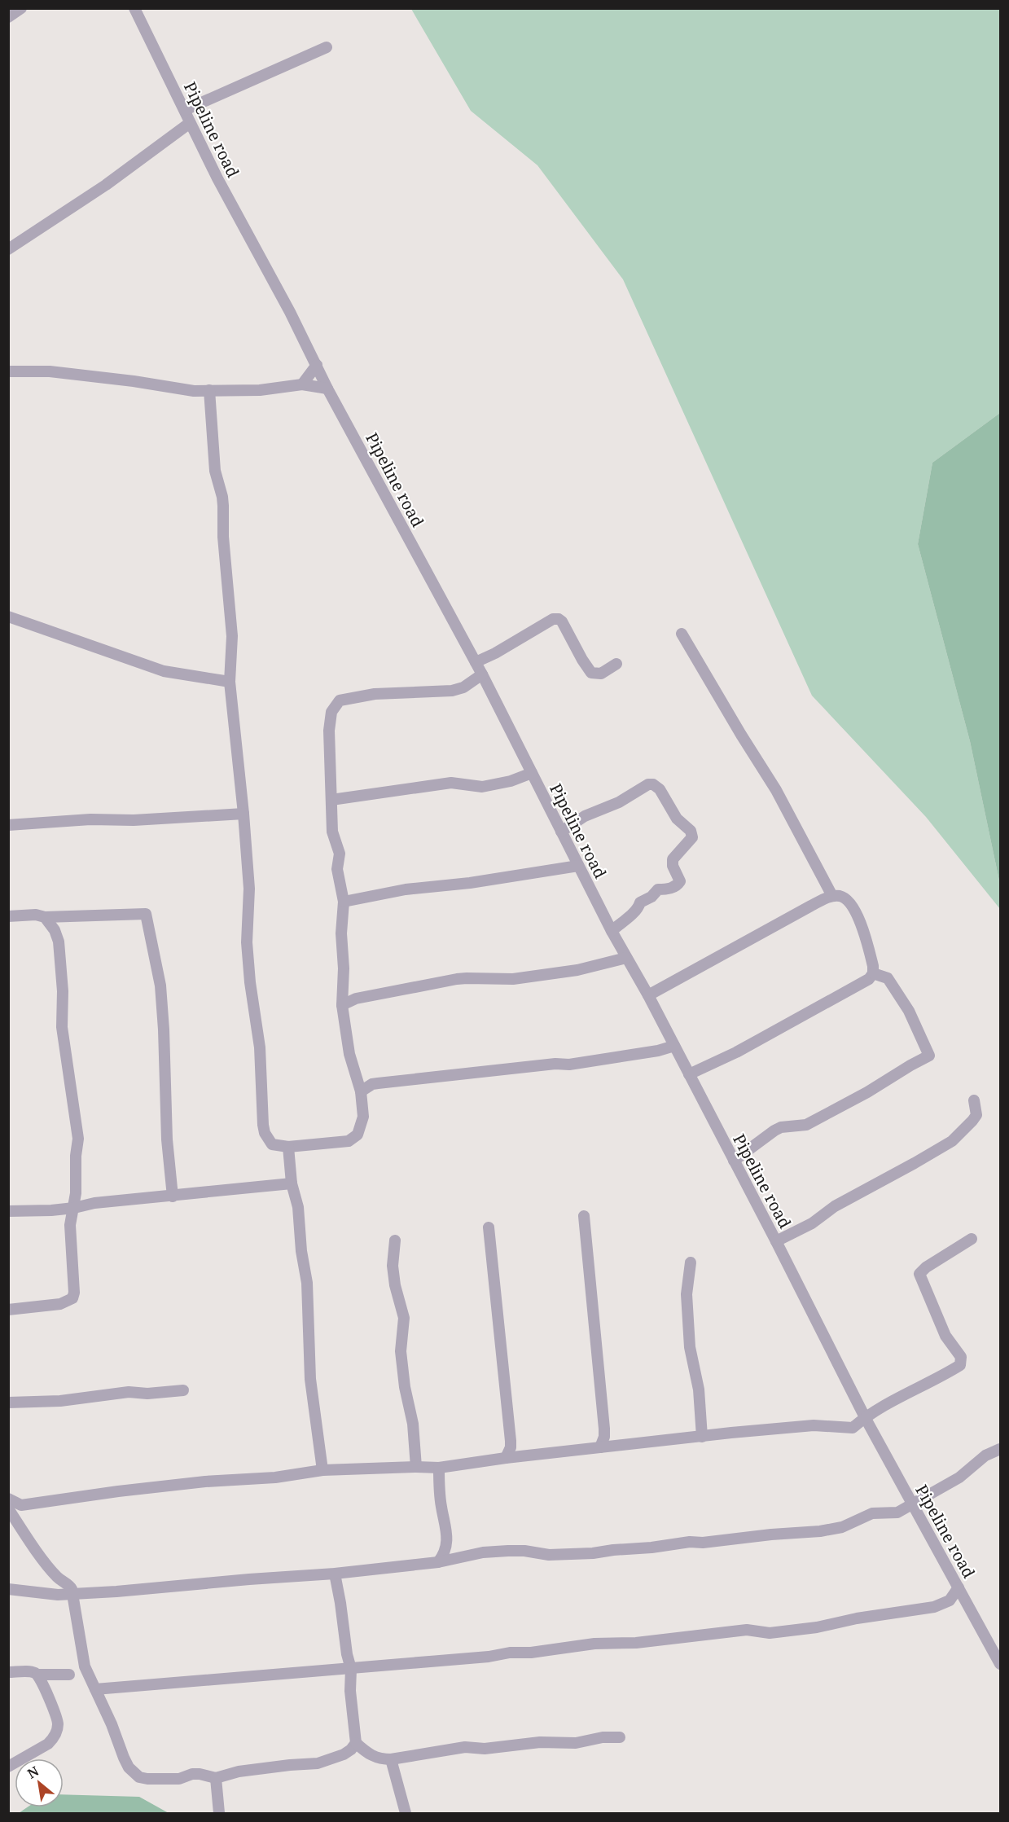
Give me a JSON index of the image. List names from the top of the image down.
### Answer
{
  "streets": {
    "street": ["Pipeline road"]
  },
  "north": "top left"
}
